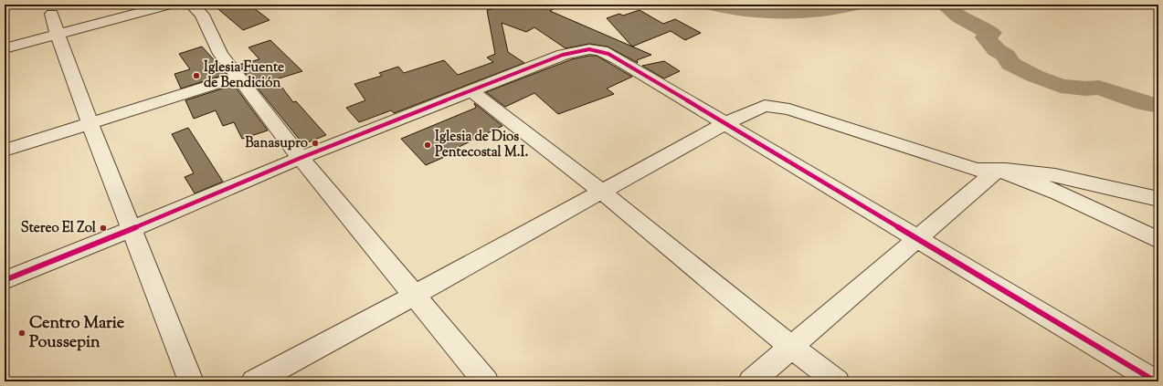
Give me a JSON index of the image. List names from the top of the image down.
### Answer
{
  "places": [
    "Iglesia Fuente de Bendición",
    "Banasupro",
    "Iglesia de Dios Pentecostal M.I.",
    "Stereo El Zol",
    "Centro Marie Poussepin"
  ]
}
